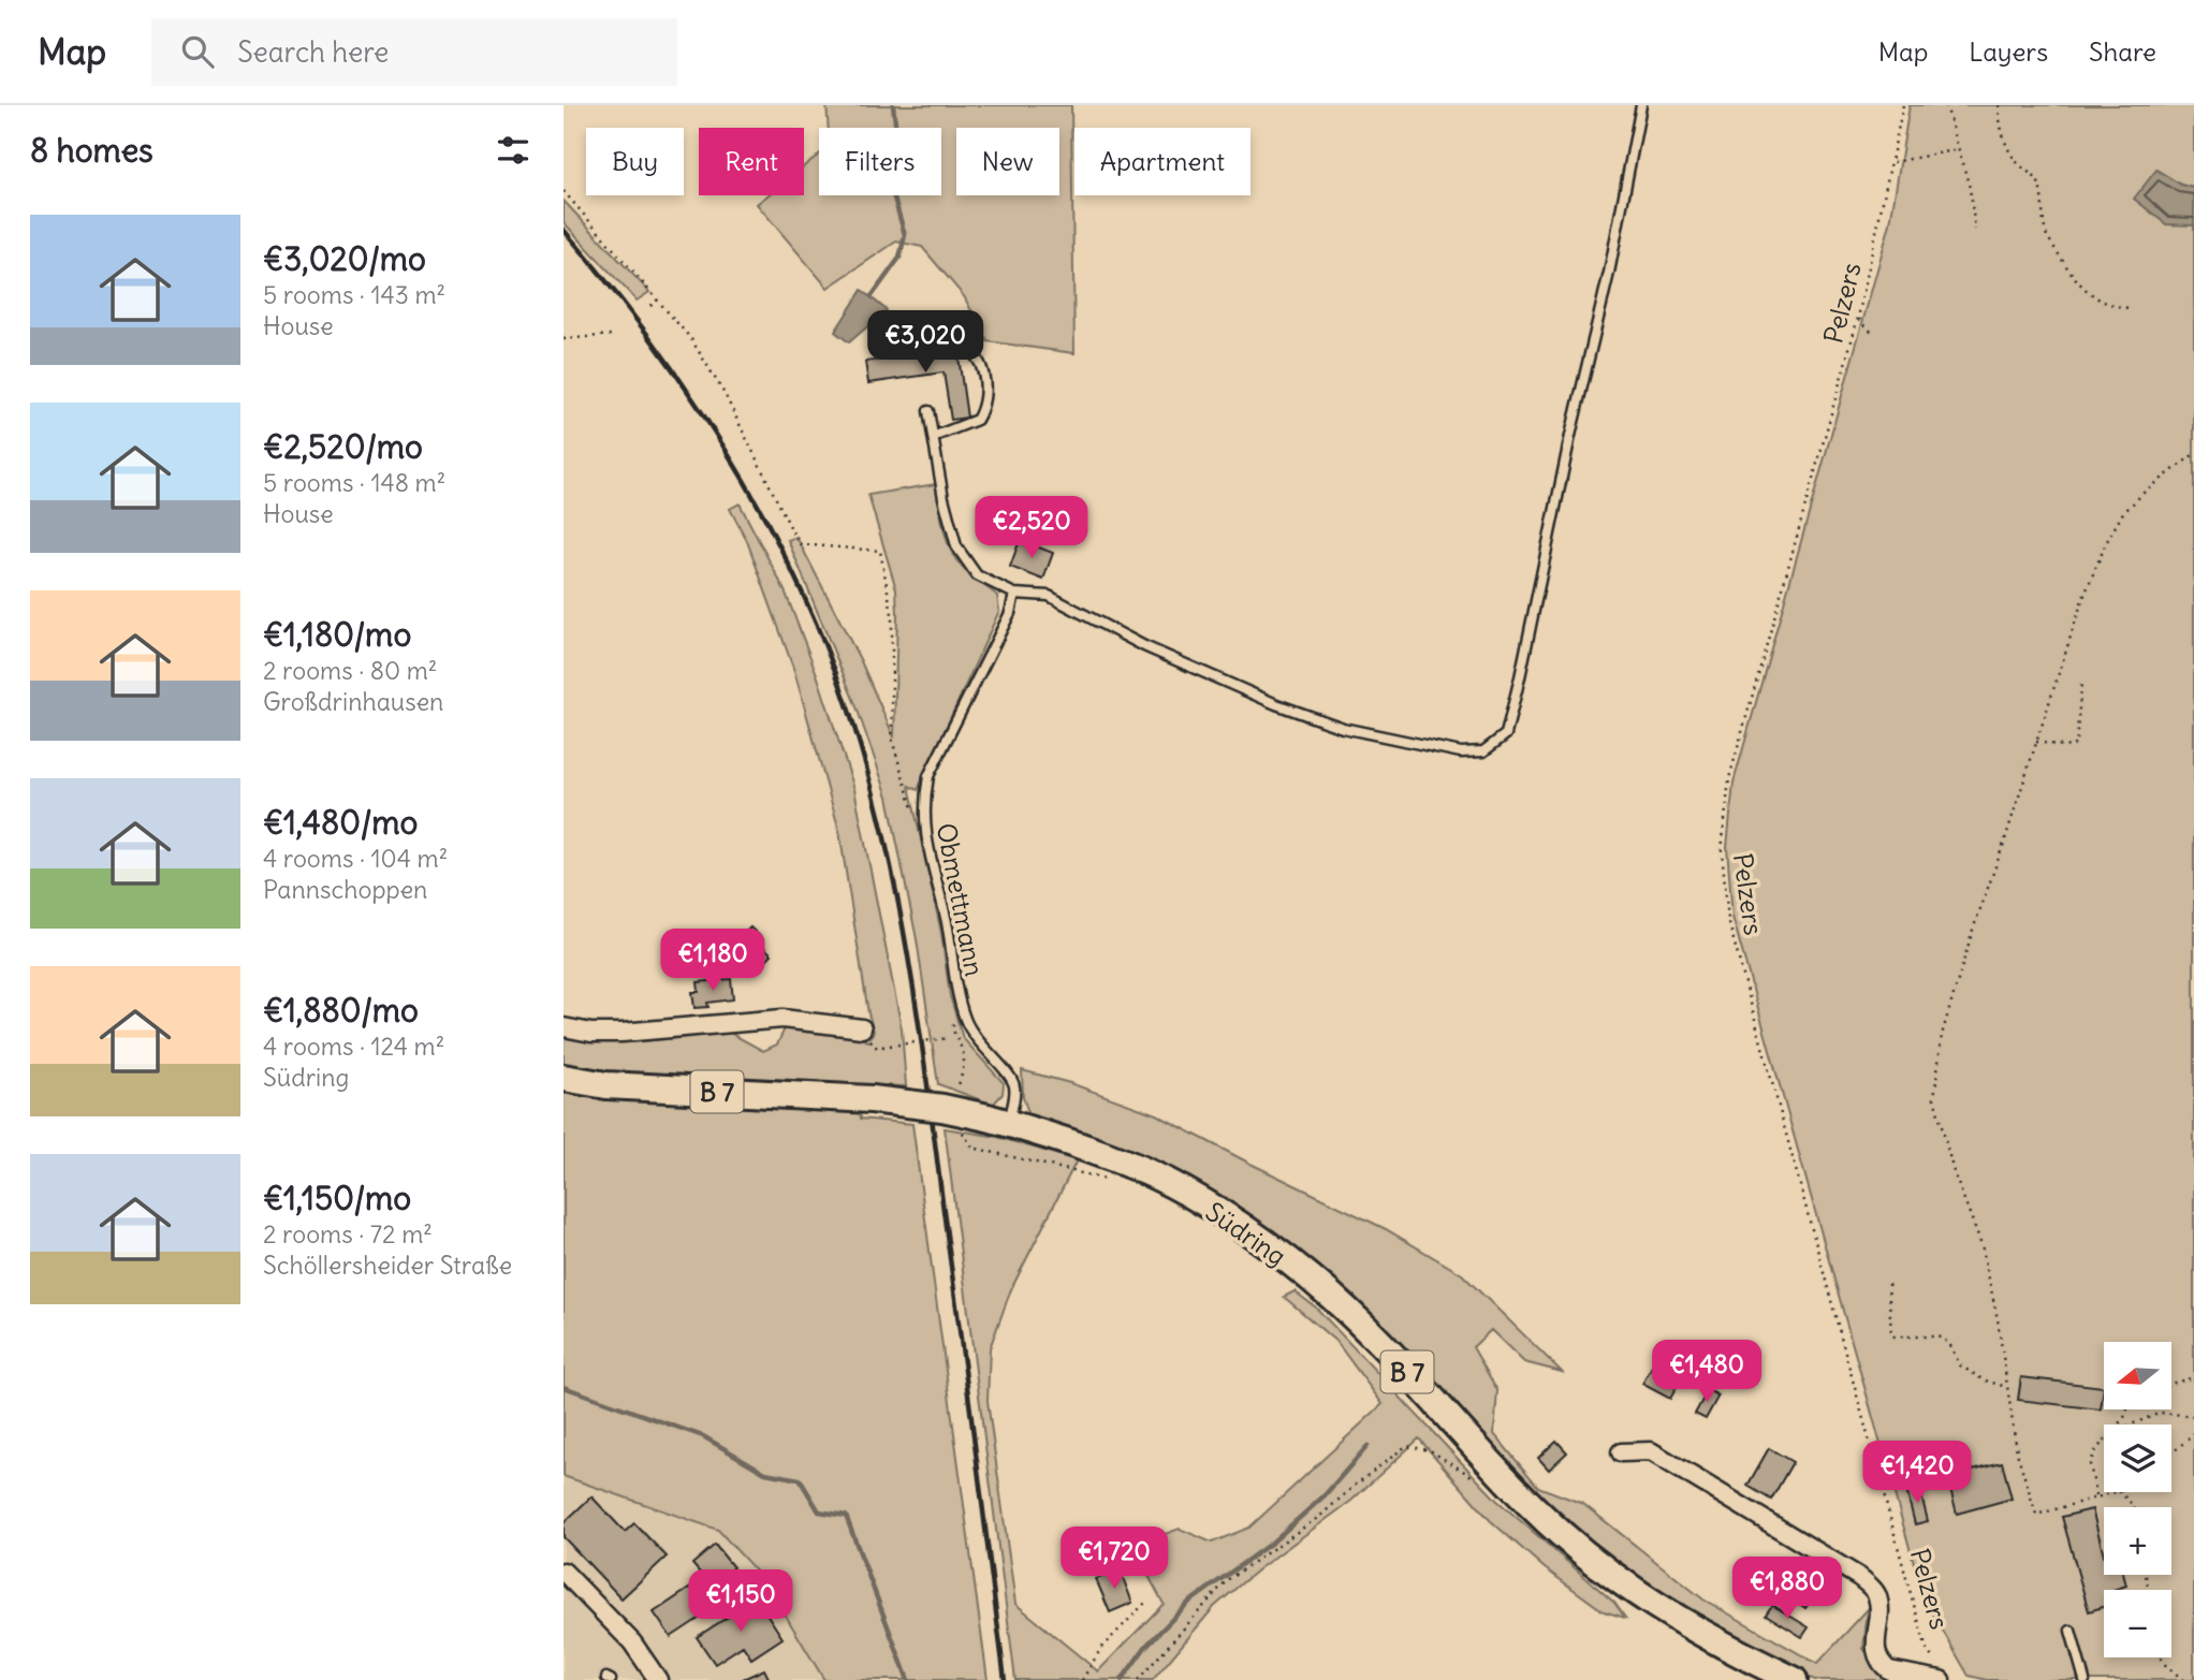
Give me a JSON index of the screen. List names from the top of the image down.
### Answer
{
  "streets": {
    "main road": ["B 7", "Südring"],
    "lane": ["Obmettmann"],
    "path": ["Pelzers"]
  },
  "crossings": [
    ["Obmettmann", "Südring"]
  ],
  "north": "left",
  "page": {
    "header": "Map",
    "search": "Search here",
    "nav": ["Map", "Layers", "Share"],
    "heading": "8 homes",
    "chip": [
      "Buy",
      "Rent",
      "Filters",
      "New",
      "Apartment"
    ],
    "list": [
      {
        "name": "€3,020/mo",
        "note": "5 rooms · 143 m² · House"
      },
      {
        "name": "€2,520/mo",
        "note": "5 rooms · 148 m² · House"
      },
      {
        "name": "€1,180/mo",
        "note": "2 rooms · 80 m² · Großdrinhausen"
      },
      {
        "name": "€1,480/mo",
        "note": "4 rooms · 104 m² · Pannschoppen"
      },
      {
        "name": "€1,880/mo",
        "note": "4 rooms · 124 m² · Südring"
      },
      {
        "name": "€1,150/mo",
        "note": "2 rooms · 72 m² · Schöllersheider Straße"
      }
    ],
    "price": [
      "€3,020",
      "€2,520",
      "€1,180",
      "€1,480",
      "€1,420",
      "€1,720",
      "€1,880",
      "€1,150"
    ],
    "map_buttons": ["+", "−"]
  }
}
